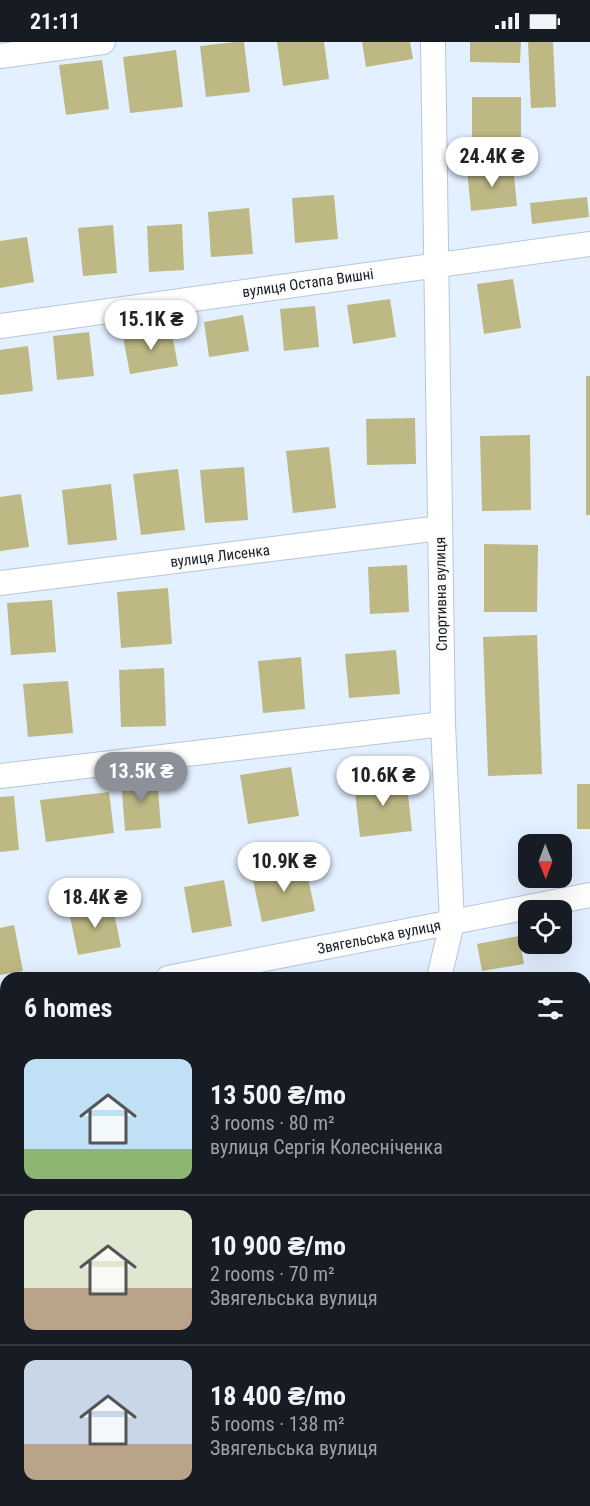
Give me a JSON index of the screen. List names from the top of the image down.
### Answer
{
  "streets": {
    "street": [
      "вулиця Остапа Вишні",
      "вулиця Лисенка",
      "Спортивна вулиця",
      "Звягельська вулиця"
    ]
  },
  "crossings": [
    ["вулиця Остапа Вишні", "Спортивна вулиця"],
    ["вулиця Лисенка", "Спортивна вулиця"],
    ["Спортивна вулиця", "Звягельська вулиця"]
  ],
  "north": "bottom",
  "page": {
    "status": "21:11",
    "price": [
      "24.4K ₴",
      "15.1K ₴",
      "13.5K ₴",
      "10.6K ₴",
      "10.9K ₴",
      "18.4K ₴"
    ],
    "heading": "6 homes",
    "list": [
      {
        "name": "13 500 ₴/mo",
        "note": "3 rooms · 80 m² · вулиця Сергія Колесніченка"
      },
      {
        "name": "10 900 ₴/mo",
        "note": "2 rooms · 70 m² · Звягельська вулиця"
      },
      {
        "name": "18 400 ₴/mo",
        "note": "5 rooms · 138 m² · Звягельська вулиця"
      }
    ]
  }
}
